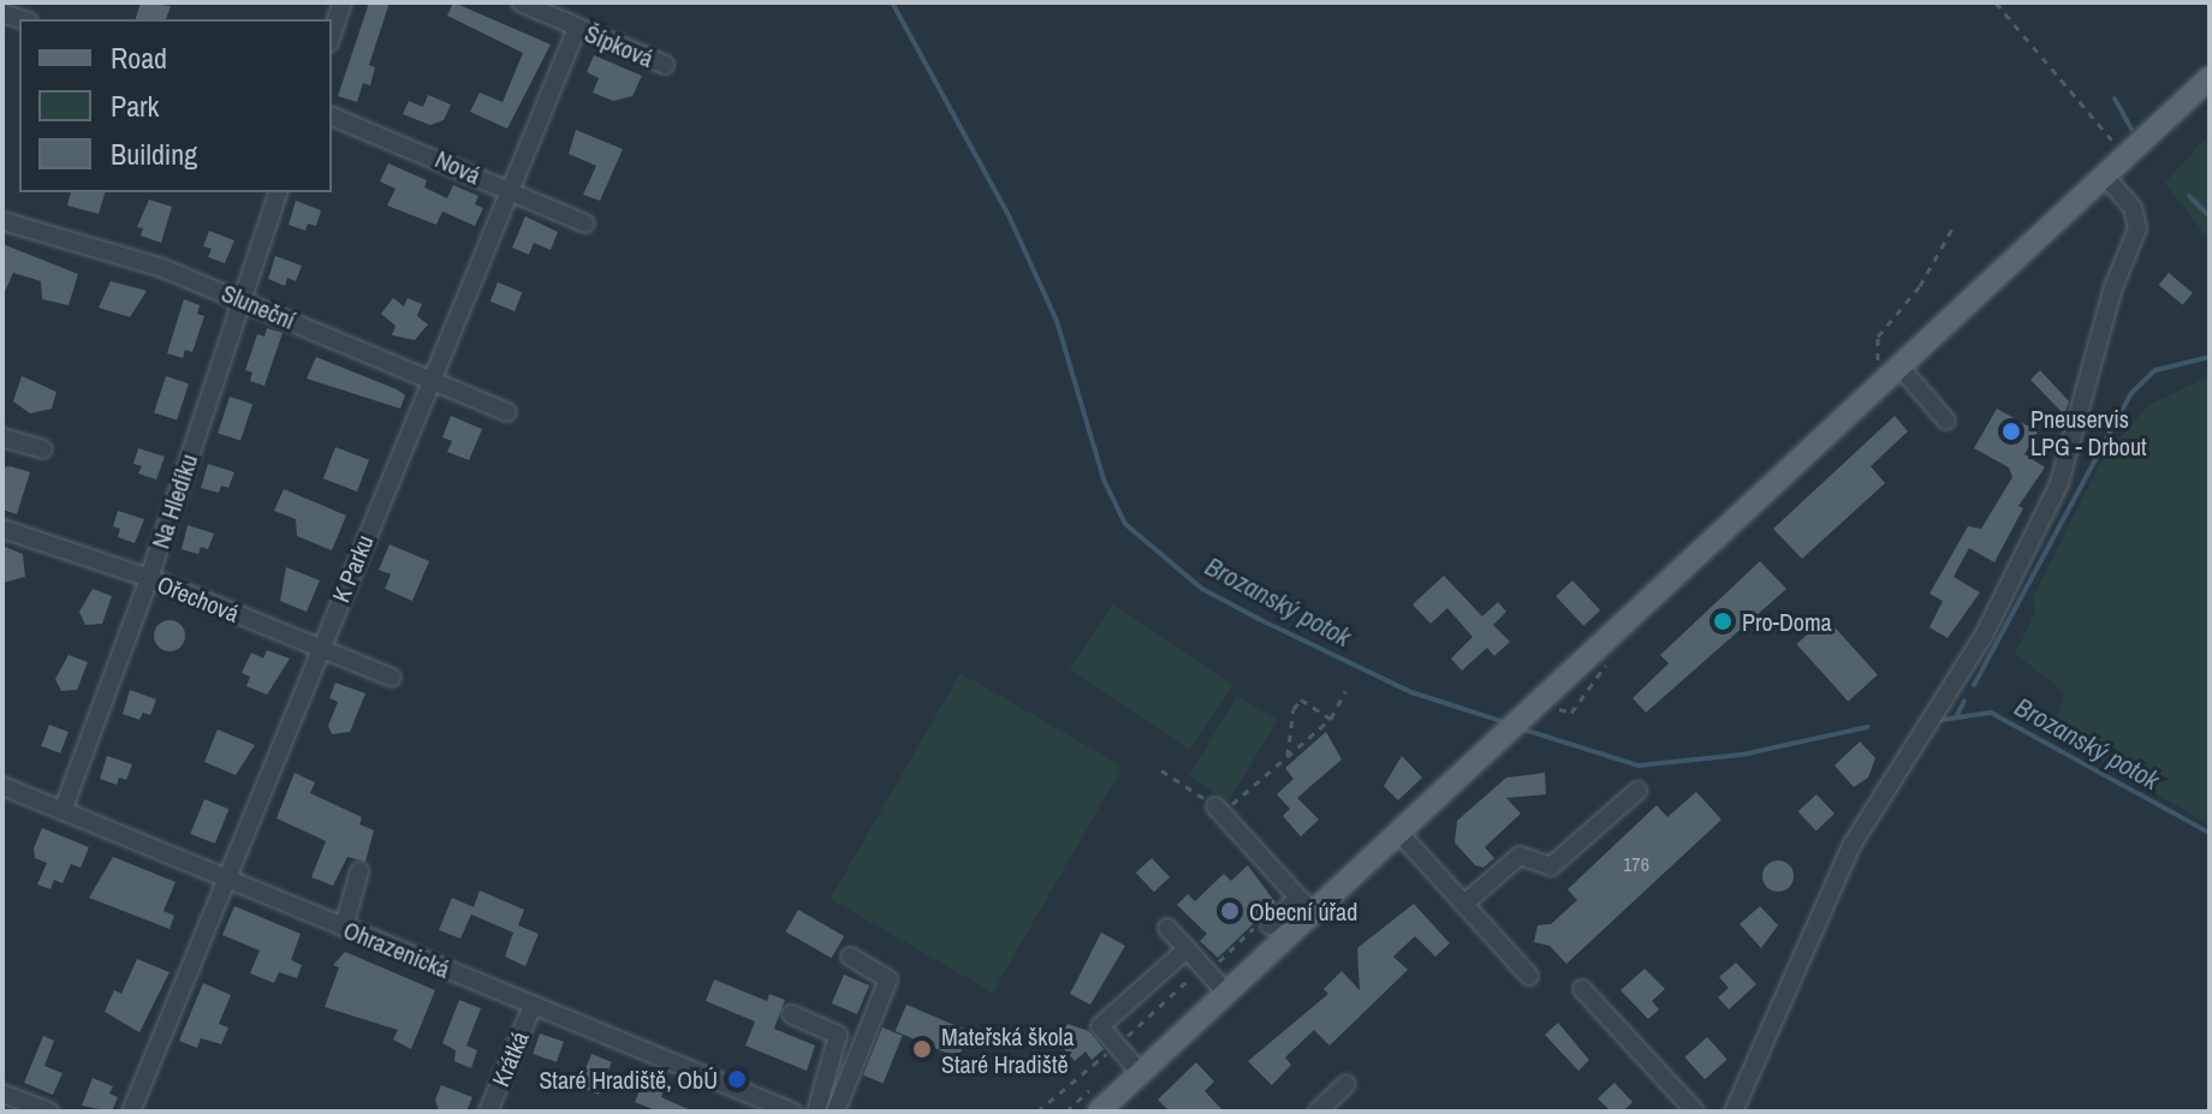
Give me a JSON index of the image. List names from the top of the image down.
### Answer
{
  "streets": {
    "street": [
      "Šípková",
      "Nová",
      "Sluneční",
      "Na Hledíku",
      "K Parku",
      "Ořechová",
      "Ohrazenická",
      "Krátká"
    ]
  },
  "crossings": [
    ["Šípková", "K Parku"],
    ["Nová", "K Parku"],
    ["Sluneční", "Na Hledíku"],
    ["Sluneční", "K Parku"],
    ["Na Hledíku", "Ořechová"],
    ["Na Hledíku", "Ohrazenická"],
    ["K Parku", "Ořechová"],
    ["K Parku", "Ohrazenická"],
    ["Ohrazenická", "Krátká"]
  ],
  "water": ["Brozanský potok"],
  "places": [
    "Pneuservis LPG - Drbout",
    "Pro-Doma",
    "Obecní úřad",
    "Mateřská škola Staré Hradiště",
    "Staré Hradiště, ObÚ"
  ],
  "house_numbers": ["176"],
  "legend": ["Road", "Park", "Building"]
}
